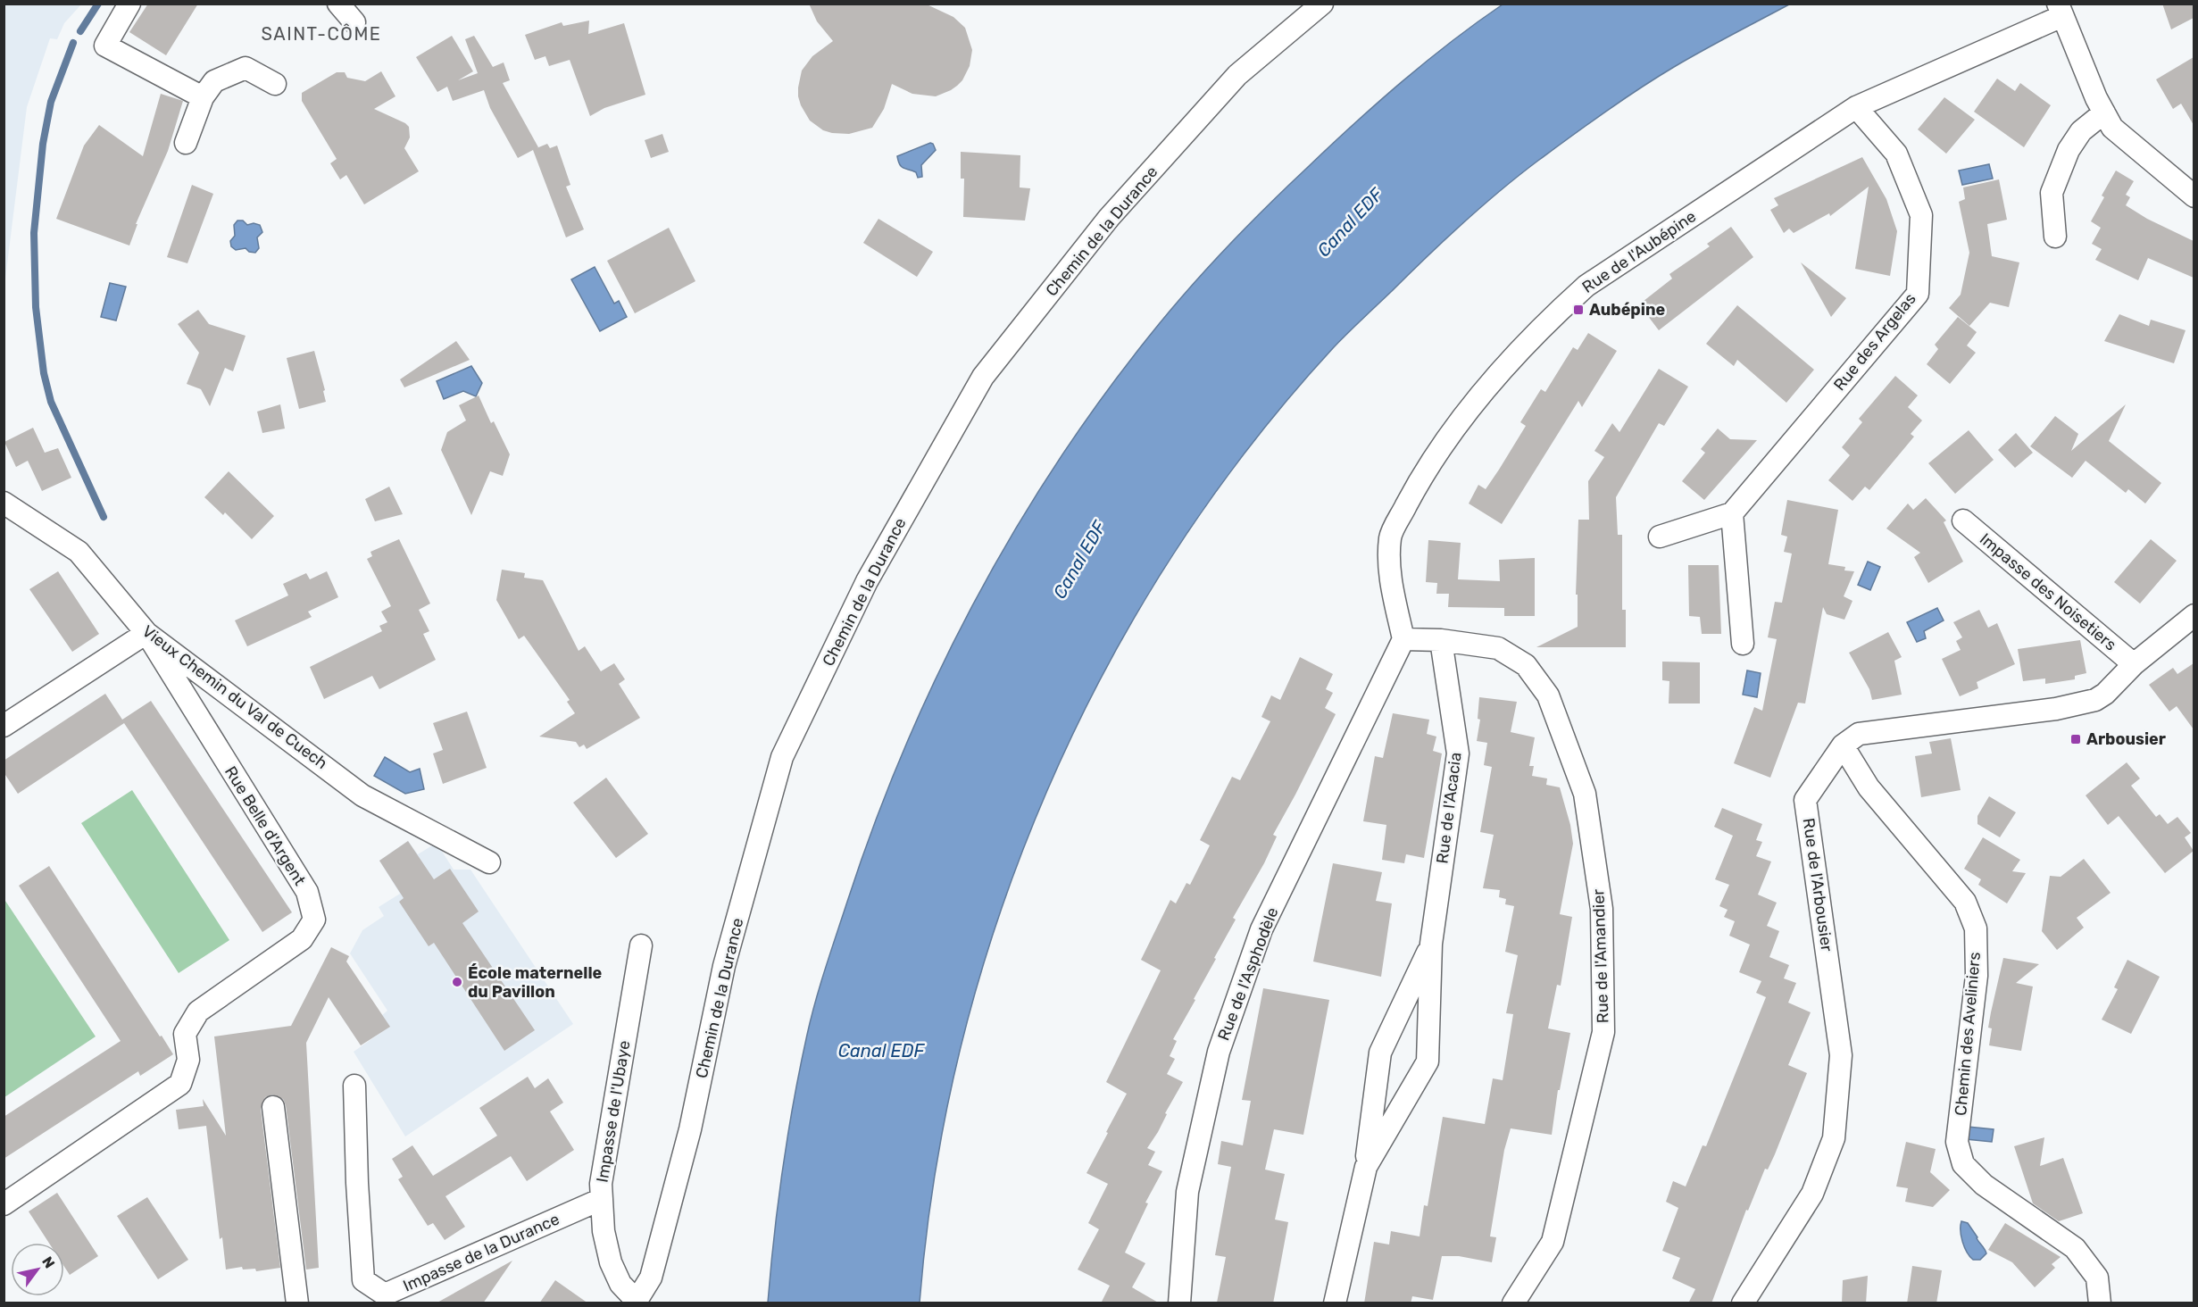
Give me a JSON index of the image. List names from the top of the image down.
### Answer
{
  "streets": {
    "street": [
      "Chemin de la Durance",
      "Rue de l'Aubépine",
      "Rue des Argelas",
      "Impasse des Noisetiers",
      "Vieux Chemin du Val de Cuech",
      "Rue de l'Acacia",
      "Rue Belle d'Argent",
      "Rue de l'Arbousier",
      "Rue de l'Amandier",
      "Rue de l'Asphodèle",
      "Chemin des Aveliniers",
      "Impasse de l'Ubaye",
      "Impasse de la Durance"
    ]
  },
  "crossings": [
    ["Chemin de la Durance", "Impasse de l'Ubaye"],
    ["Rue de l'Aubépine", "Rue des Argelas"],
    ["Rue de l'Aubépine", "Rue de l'Amandier"],
    ["Rue de l'Aubépine", "Rue de l'Asphodèle"],
    ["Impasse des Noisetiers", "Rue de l'Arbousier"],
    ["Vieux Chemin du Val de Cuech", "Rue Belle d'Argent"],
    ["Rue de l'Acacia", "Rue de l'Amandier"],
    ["Rue de l'Arbousier", "Chemin des Aveliniers"],
    ["Rue de l'Amandier", "Rue de l'Asphodèle"],
    ["Impasse de l'Ubaye", "Impasse de la Durance"]
  ],
  "districts": ["SAINT-CÔME"],
  "water": ["Canal EDF"],
  "places": {
    "transit": ["Aubépine", "Arbousier"],
    "other": ["École maternelle du Pavillon"]
  },
  "north": "top right"
}
